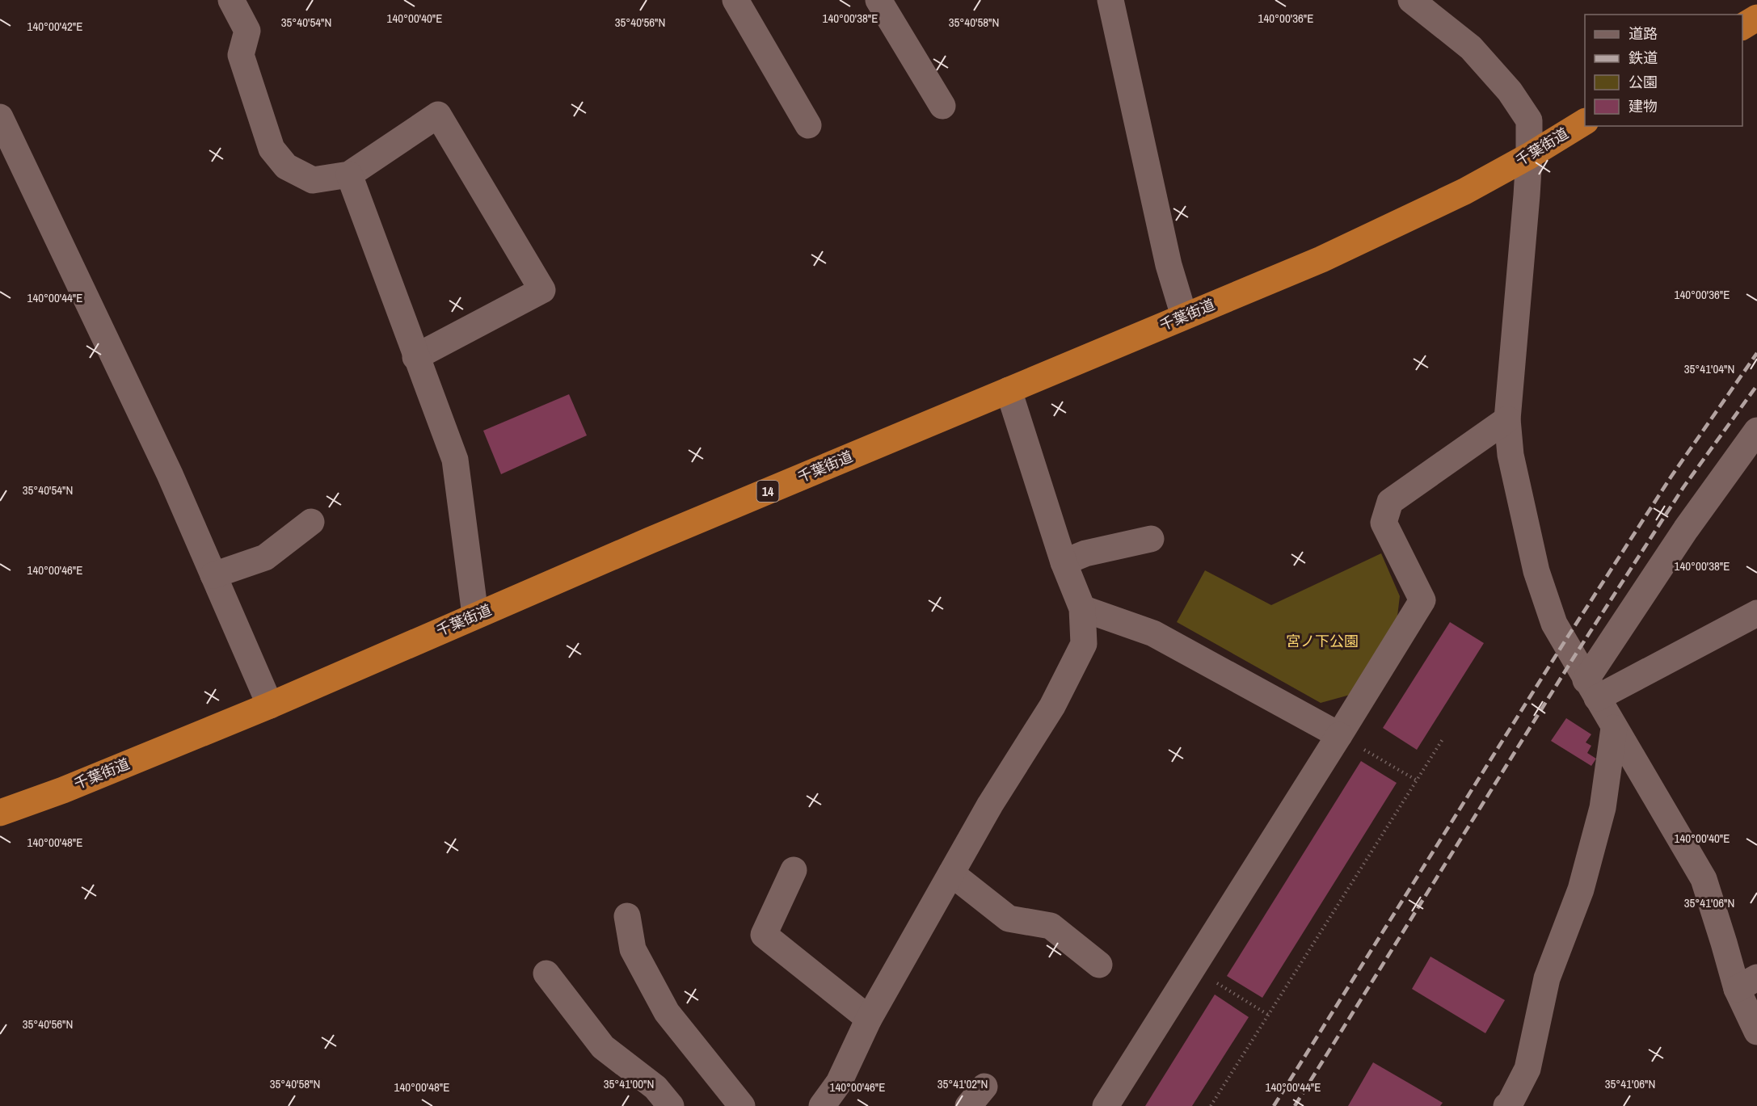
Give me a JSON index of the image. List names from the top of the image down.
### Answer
{
  "streets": {
    "highway": ["千葉街道", "14"]
  },
  "parks": ["宮ノ下公園"],
  "legend": [
    "道路",
    "鉄道",
    "公園",
    "建物"
  ],
  "coordinates": [
    "140°00'40\"E",
    "140°00'38\"E",
    "140°00'36\"E",
    "35°40'54\"N",
    "35°40'56\"N",
    "35°40'58\"N",
    "140°00'42\"E",
    "140°00'44\"E",
    "35°41'04\"N",
    "140°00'46\"E",
    "140°00'48\"E",
    "35°41'06\"N",
    "35°41'00\"N",
    "35°41'02\"N"
  ]
}
